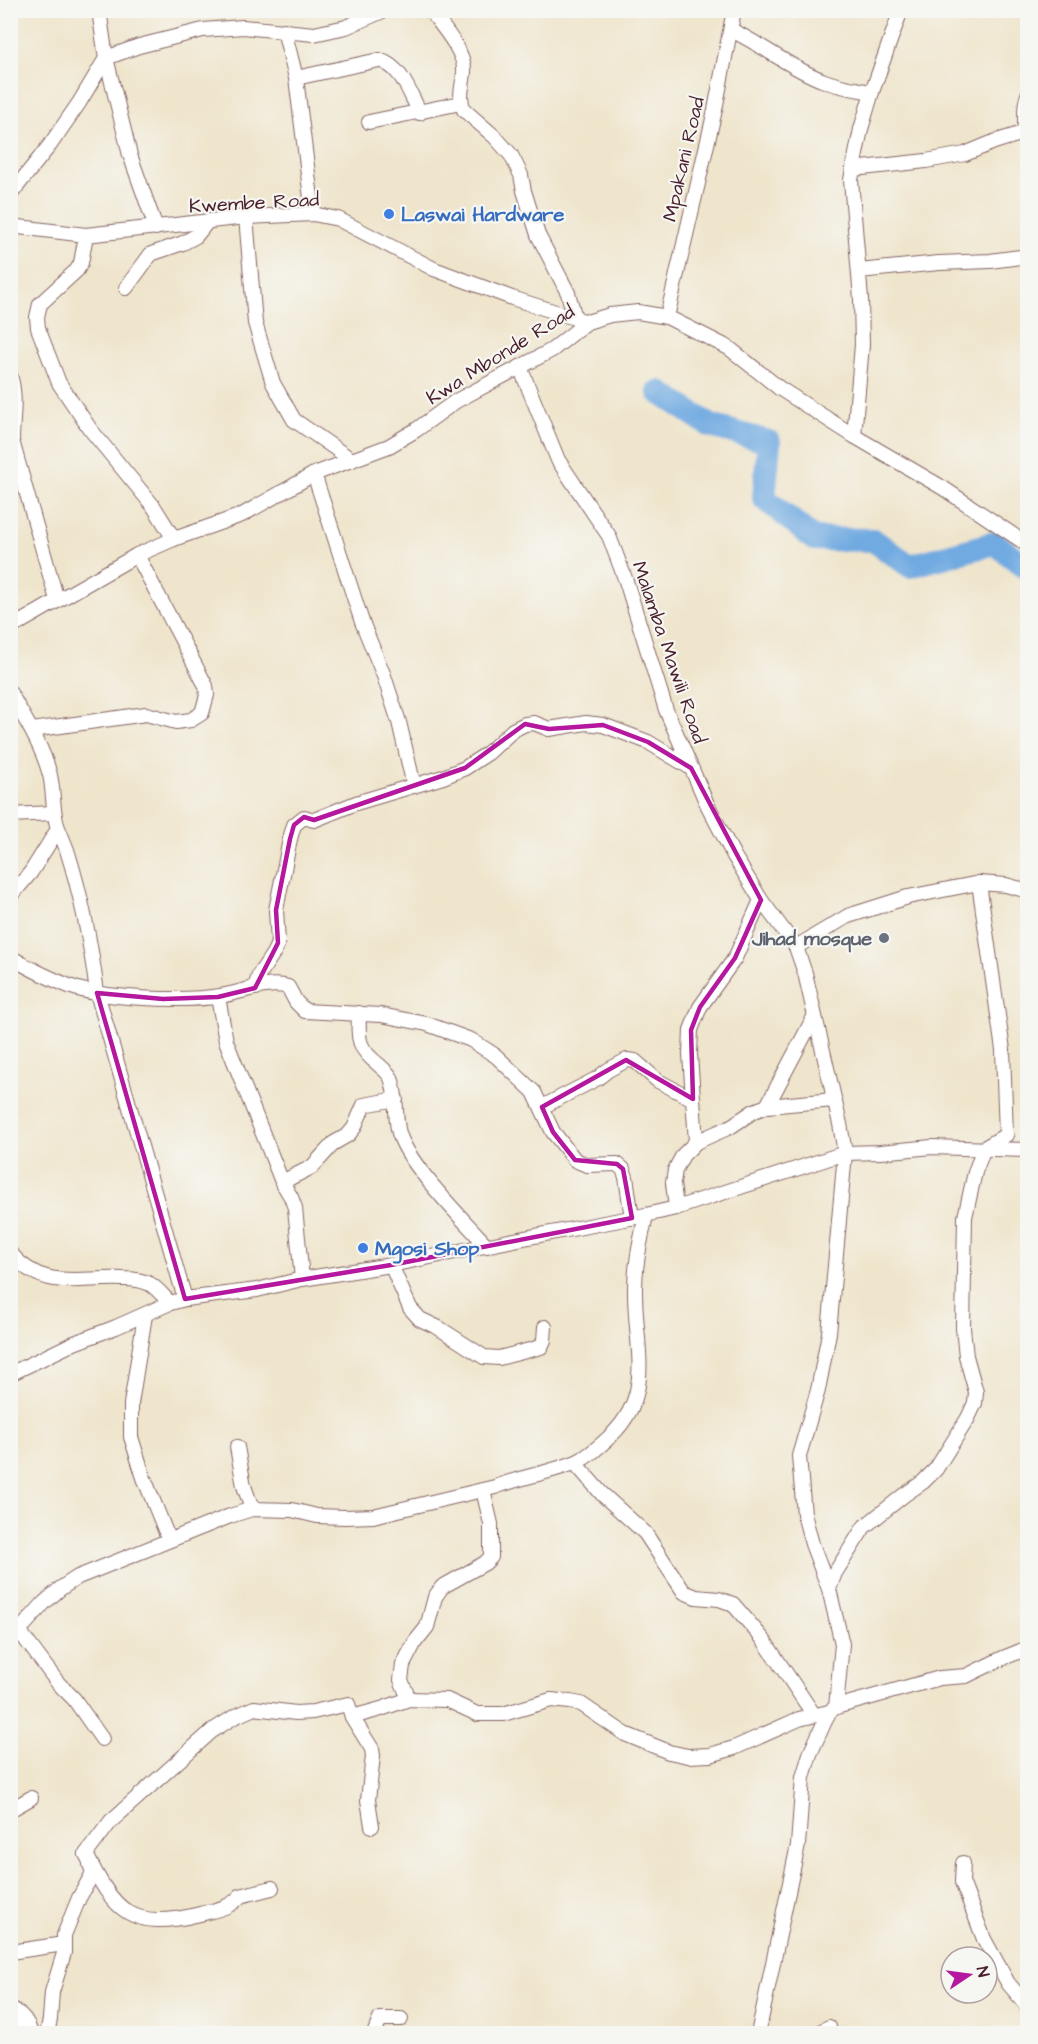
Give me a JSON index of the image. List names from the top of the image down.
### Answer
{
  "streets": {
    "street": [
      "Mpakani Road",
      "Kwembe Road",
      "Kwa Mbonde Road",
      "Malamba Mawili Road"
    ]
  },
  "crossings": [
    ["Mpakani Road", "Kwa Mbonde Road"],
    ["Kwembe Road", "Kwa Mbonde Road"],
    ["Kwa Mbonde Road", "Malamba Mawili Road"]
  ],
  "places": ["Laswai Hardware", "Jihad mosque", "Mgosi Shop"],
  "north": "right"
}
